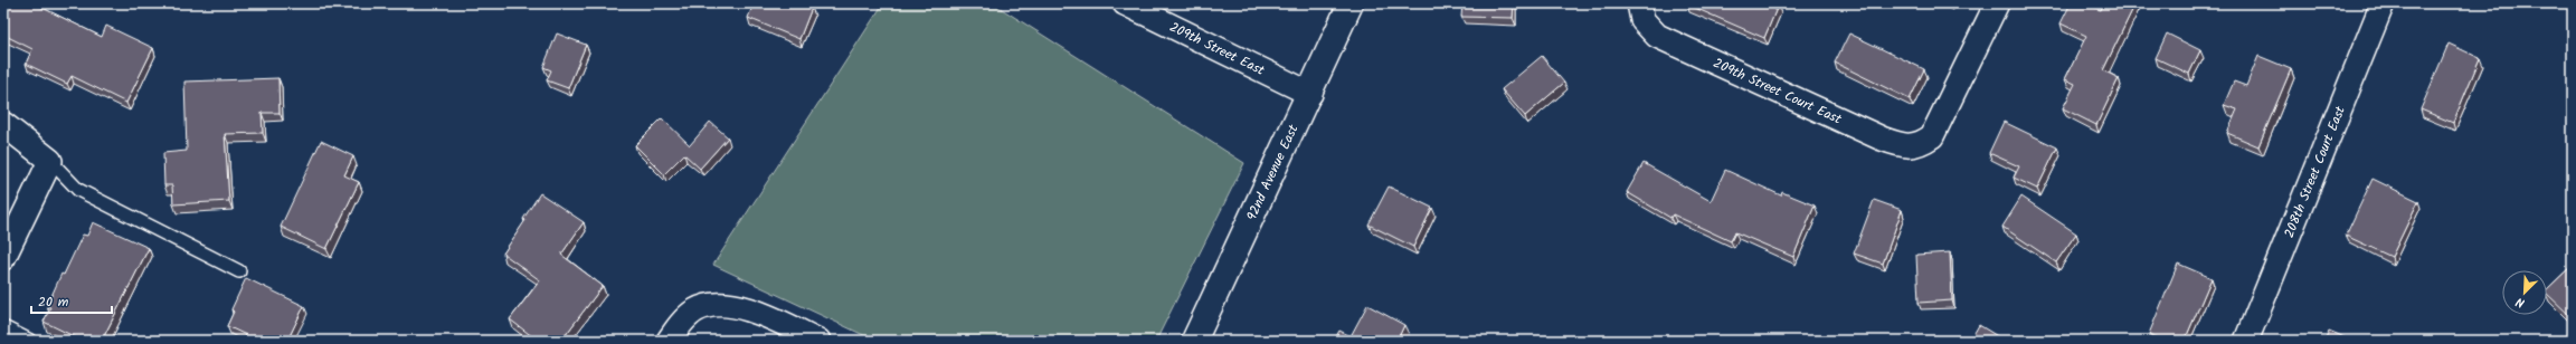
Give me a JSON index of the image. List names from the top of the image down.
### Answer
{
  "streets": {
    "street": [
      "209th Street East",
      "209th Street Court East",
      "92nd Avenue East",
      "208th Street Court East"
    ]
  },
  "crossings": [
    ["209th Street East", "92nd Avenue East"]
  ],
  "scale_bar": "20 m",
  "north": "bottom left"
}
